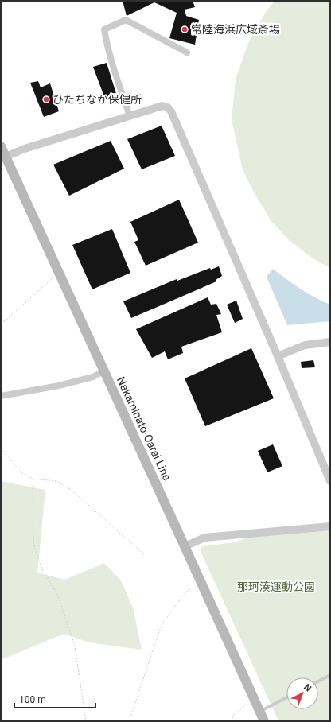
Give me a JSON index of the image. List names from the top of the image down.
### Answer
{
  "streets": {
    "main road": ["Nakaminato-Oarai Line"]
  },
  "parks": ["那珂湊運動公園"],
  "places": ["常陸海浜広域斎場", "ひたちなか保健所"],
  "scale_bar": "100 m",
  "north": "top right"
}
